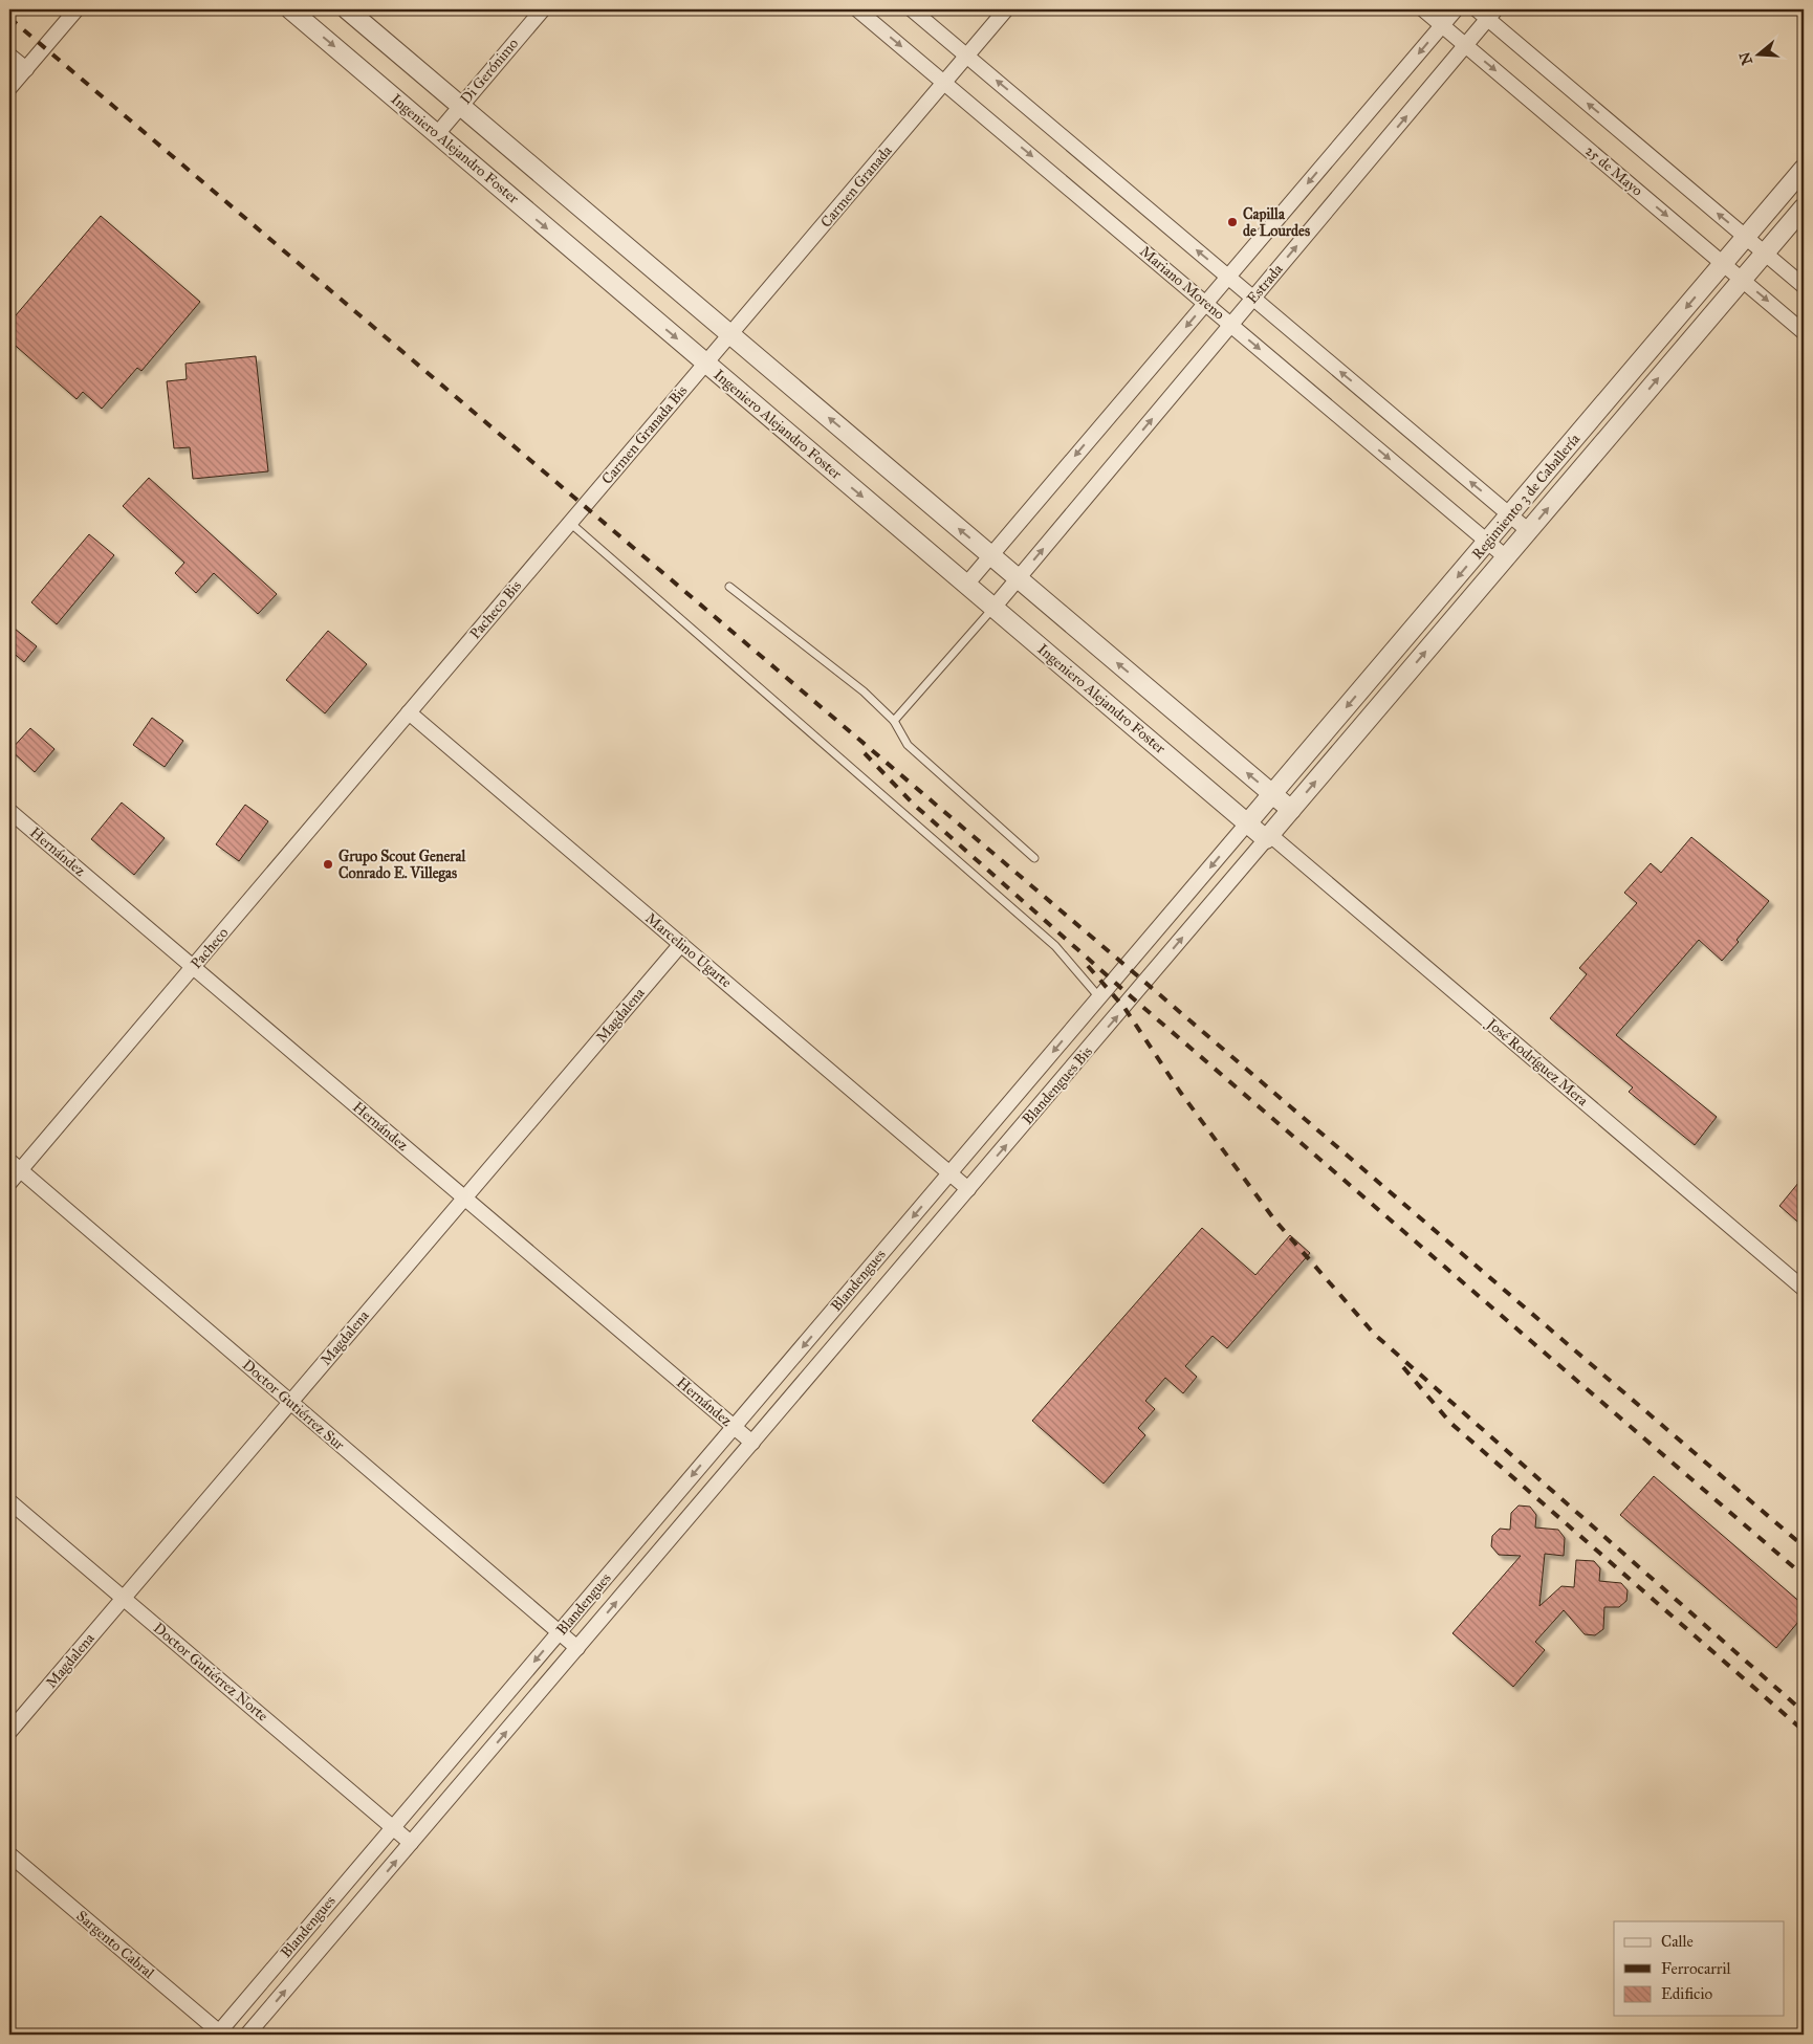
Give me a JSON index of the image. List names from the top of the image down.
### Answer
{
  "streets": {
    "street": [
      "Di Gerónimo",
      "Ingeniero Alejandro Foster",
      "25 de Mayo",
      "Carmen Granada",
      "Mariano Moreno",
      "Estrada",
      "Carmen Granada Bis",
      "Regimiento 3 de Caballería",
      "Pacheco Bis",
      "Hernández",
      "Pacheco",
      "Marcelino Ugarte",
      "Magdalena",
      "José Rodríguez Mera",
      "Blandengues Bis",
      "Blandengues",
      "Doctor Gutiérrez Sur",
      "Doctor Gutiérrez Norte",
      "Sargento Cabral"
    ]
  },
  "crossings": [
    ["Di Gerónimo", "Ingeniero Alejandro Foster"],
    ["Ingeniero Alejandro Foster", "Carmen Granada"],
    ["Ingeniero Alejandro Foster", "Estrada"],
    ["Ingeniero Alejandro Foster", "Carmen Granada Bis"],
    ["Ingeniero Alejandro Foster", "Regimiento 3 de Caballería"],
    ["Ingeniero Alejandro Foster", "José Rodríguez Mera"],
    ["Ingeniero Alejandro Foster", "Blandengues Bis"],
    ["25 de Mayo", "Estrada"],
    ["25 de Mayo", "Regimiento 3 de Caballería"],
    ["Carmen Granada", "Mariano Moreno"],
    ["Carmen Granada", "Carmen Granada Bis"],
    ["Mariano Moreno", "Estrada"],
    ["Mariano Moreno", "Regimiento 3 de Caballería"],
    ["Carmen Granada Bis", "Pacheco Bis"],
    ["Regimiento 3 de Caballería", "José Rodríguez Mera"],
    ["Regimiento 3 de Caballería", "Blandengues Bis"],
    ["Pacheco Bis", "Pacheco"],
    ["Pacheco Bis", "Marcelino Ugarte"],
    ["Hernández", "Pacheco"],
    ["Hernández", "Magdalena"],
    ["Hernández", "Blandengues"],
    ["Pacheco", "Marcelino Ugarte"],
    ["Pacheco", "Doctor Gutiérrez Sur"],
    ["Marcelino Ugarte", "Magdalena"],
    ["Marcelino Ugarte", "Blandengues Bis"],
    ["Marcelino Ugarte", "Blandengues"],
    ["Magdalena", "Doctor Gutiérrez Sur"],
    ["Magdalena", "Doctor Gutiérrez Norte"],
    ["José Rodríguez Mera", "Blandengues Bis"],
    ["Blandengues Bis", "Blandengues"],
    ["Blandengues", "Doctor Gutiérrez Sur"],
    ["Blandengues", "Doctor Gutiérrez Norte"],
    ["Blandengues", "Sargento Cabral"]
  ],
  "places": ["Capilla de Lourdes", "Grupo Scout General Conrado E. Villegas"],
  "legend": ["Calle", "Ferrocarril", "Edificio"],
  "north": "left"
}
